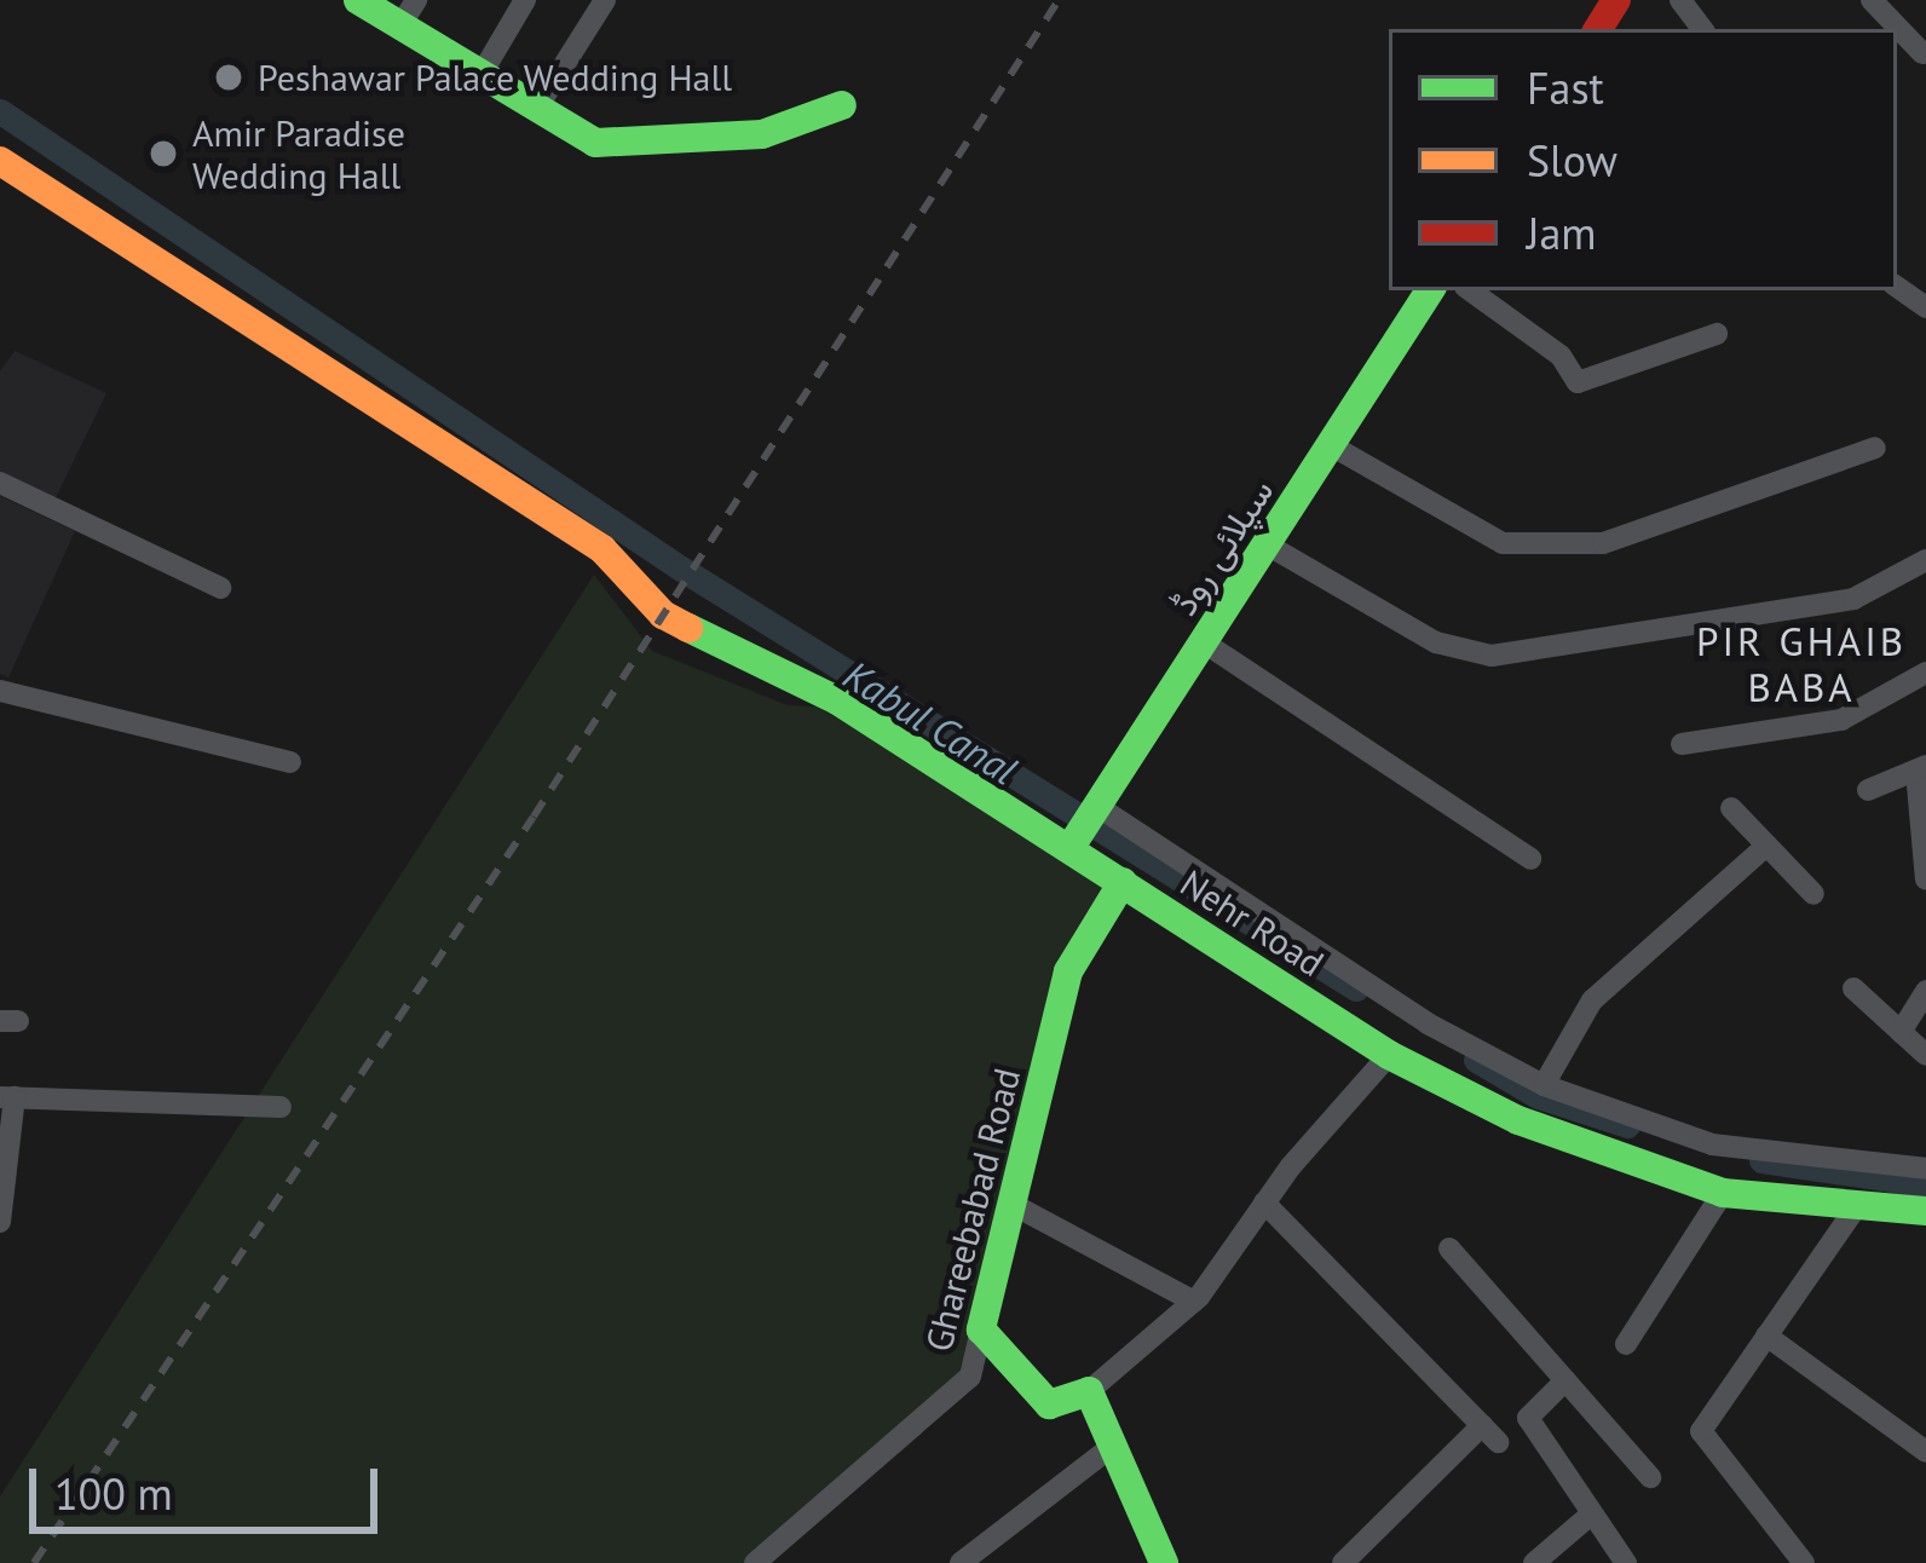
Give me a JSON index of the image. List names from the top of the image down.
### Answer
{
  "streets": {
    "main road": ["سپلائی روڈ", "Nehr Road", "Ghareebabad Road"]
  },
  "crossings": [
    ["سپلائی روڈ", "Nehr Road"],
    ["Nehr Road", "Ghareebabad Road"]
  ],
  "districts": ["PIR GHAIB BABA"],
  "water": ["Kabul Canal"],
  "places": ["Peshawar Palace Wedding Hall", "Amir Paradise Wedding Hall"],
  "legend": ["Fast", "Slow", "Jam"],
  "scale_bar": "100 m"
}
